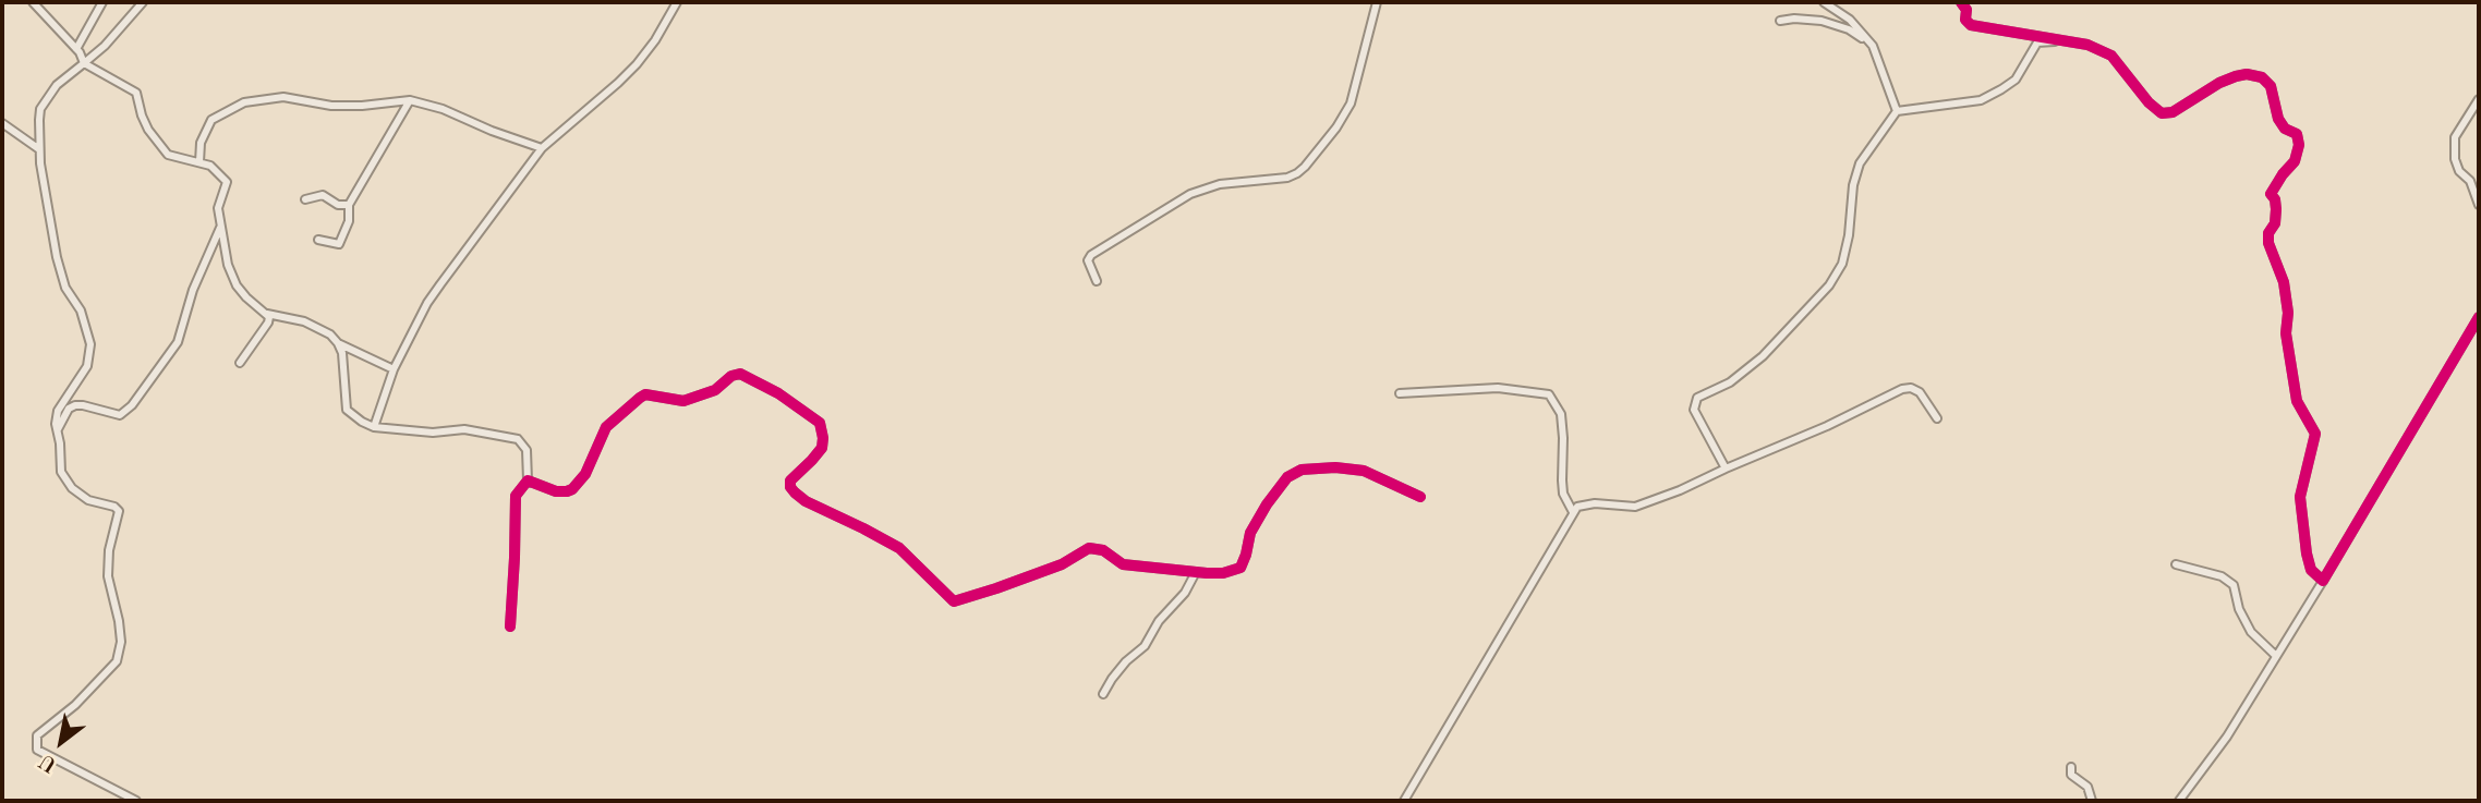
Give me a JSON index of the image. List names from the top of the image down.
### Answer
{
  "north": "bottom left"
}
